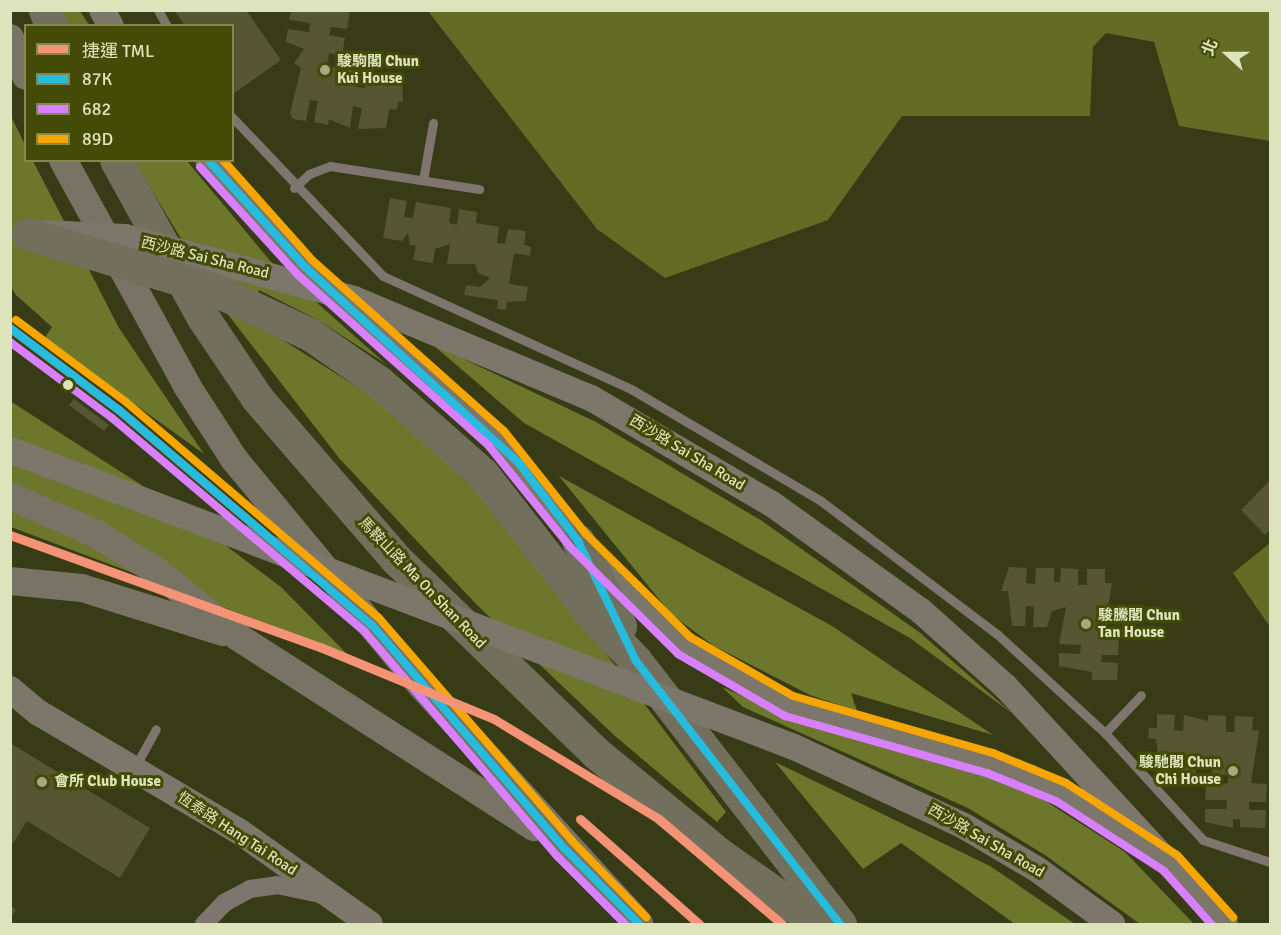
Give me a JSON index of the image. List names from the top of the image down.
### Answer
{
  "streets": {
    "highway": ["馬鞍山路 Ma On Shan Road"],
    "main road": ["西沙路 Sai Sha Road", "恆泰路 Hang Tai Road"]
  },
  "places": [
    "駿駒閣 Chun Kui House",
    "駿騰閣 Chun Tan House",
    "駿馳閣 Chun Chi House",
    "會所 Club House"
  ],
  "lines": [
    "transit line 87K",
    "transit line 89D",
    "transit line 682",
    "metro line TML"
  ],
  "legend": [
    "捷運 TML",
    "87K",
    "682",
    "89D"
  ],
  "north": "left"
}
